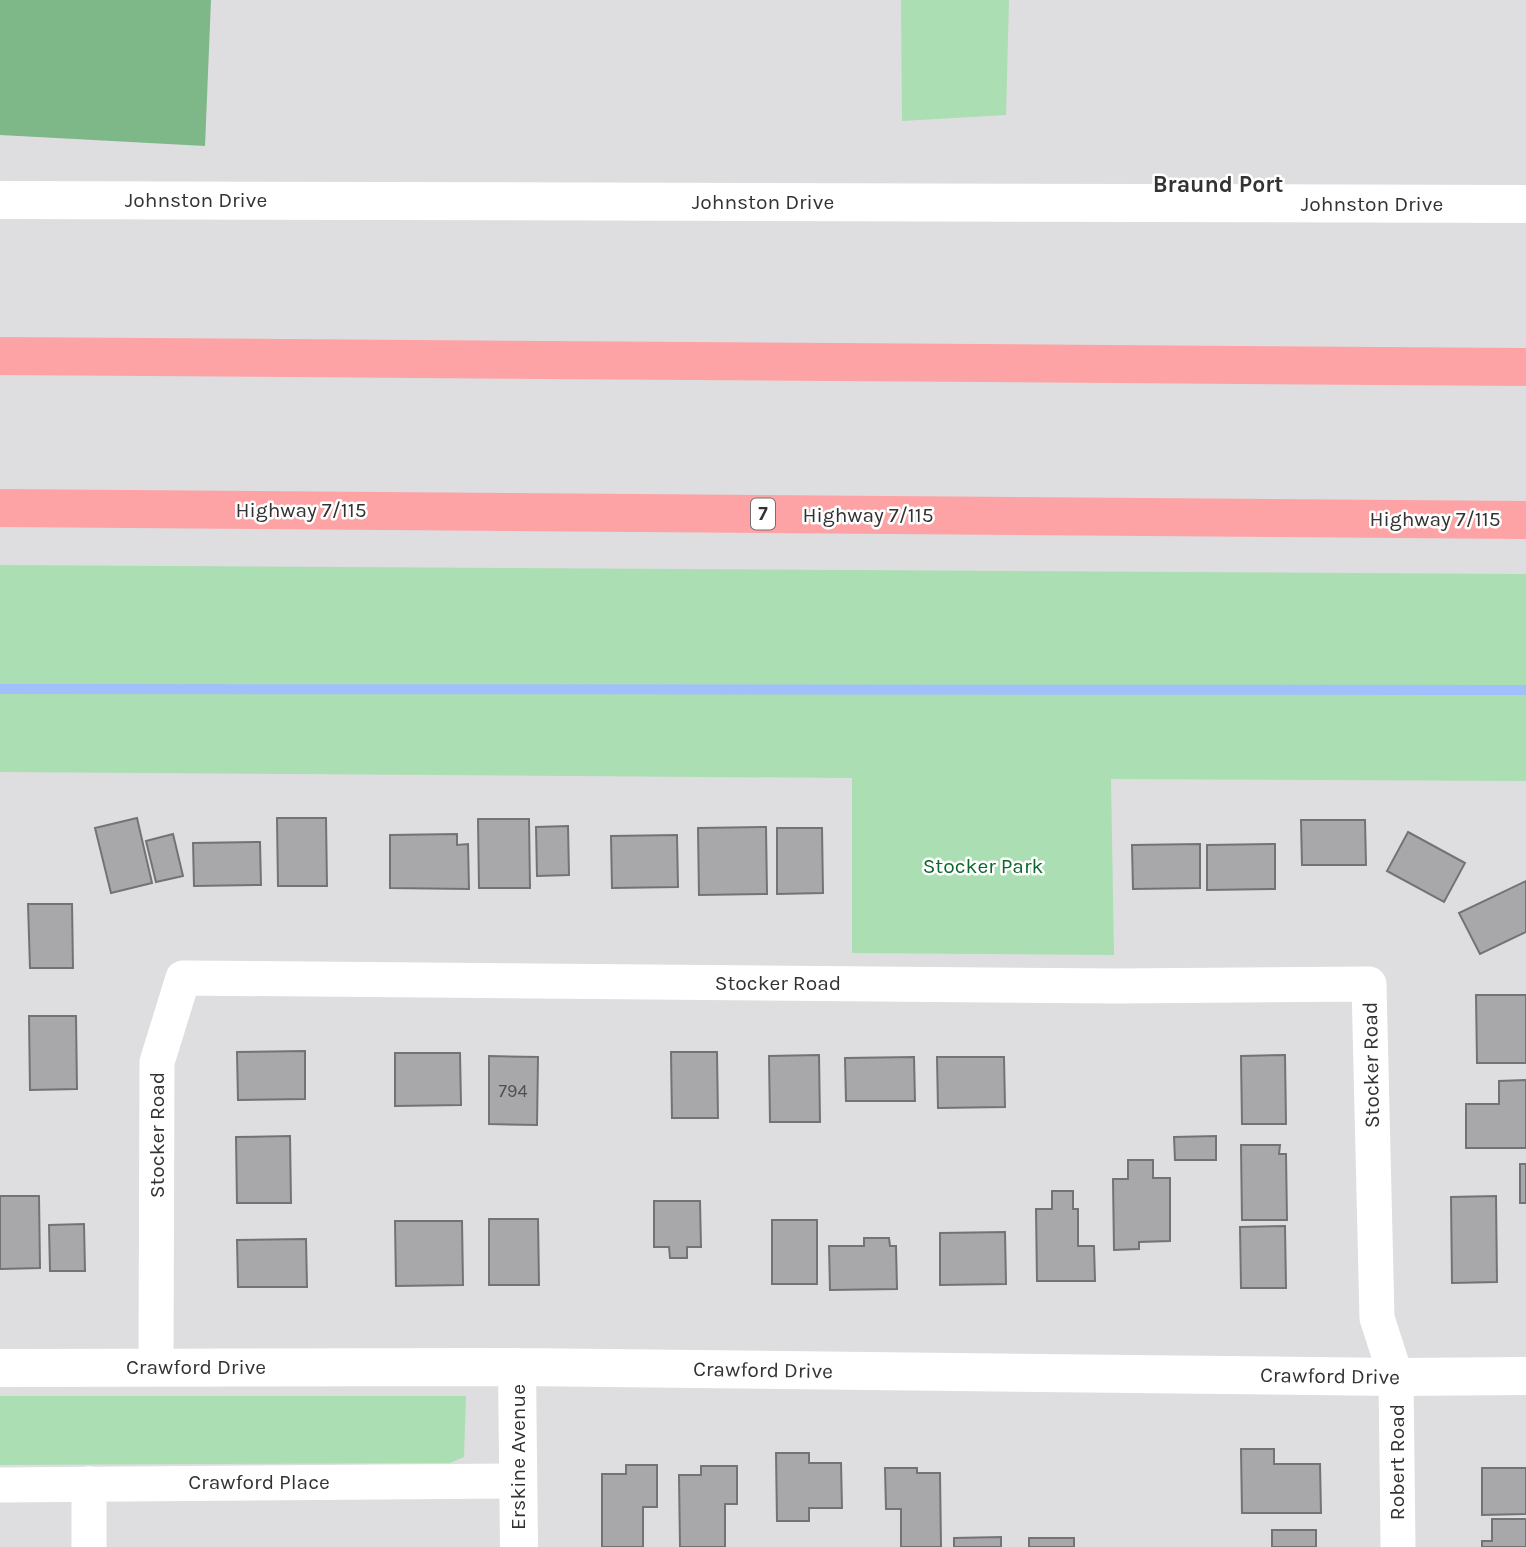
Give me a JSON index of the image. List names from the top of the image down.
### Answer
{
  "streets": {
    "highway": ["Highway 7/115", "7"],
    "street": [
      "Johnston Drive",
      "Stocker Road",
      "Crawford Drive",
      "Erskine Avenue",
      "Robert Road",
      "Crawford Place"
    ]
  },
  "crossings": [
    ["Stocker Road", "Crawford Drive"],
    ["Stocker Road", "Robert Road"],
    ["Crawford Drive", "Erskine Avenue"],
    ["Crawford Drive", "Robert Road"],
    ["Erskine Avenue", "Crawford Place"]
  ],
  "districts": ["Braund Port"],
  "parks": ["Stocker Park"],
  "house_numbers": ["794"]
}
